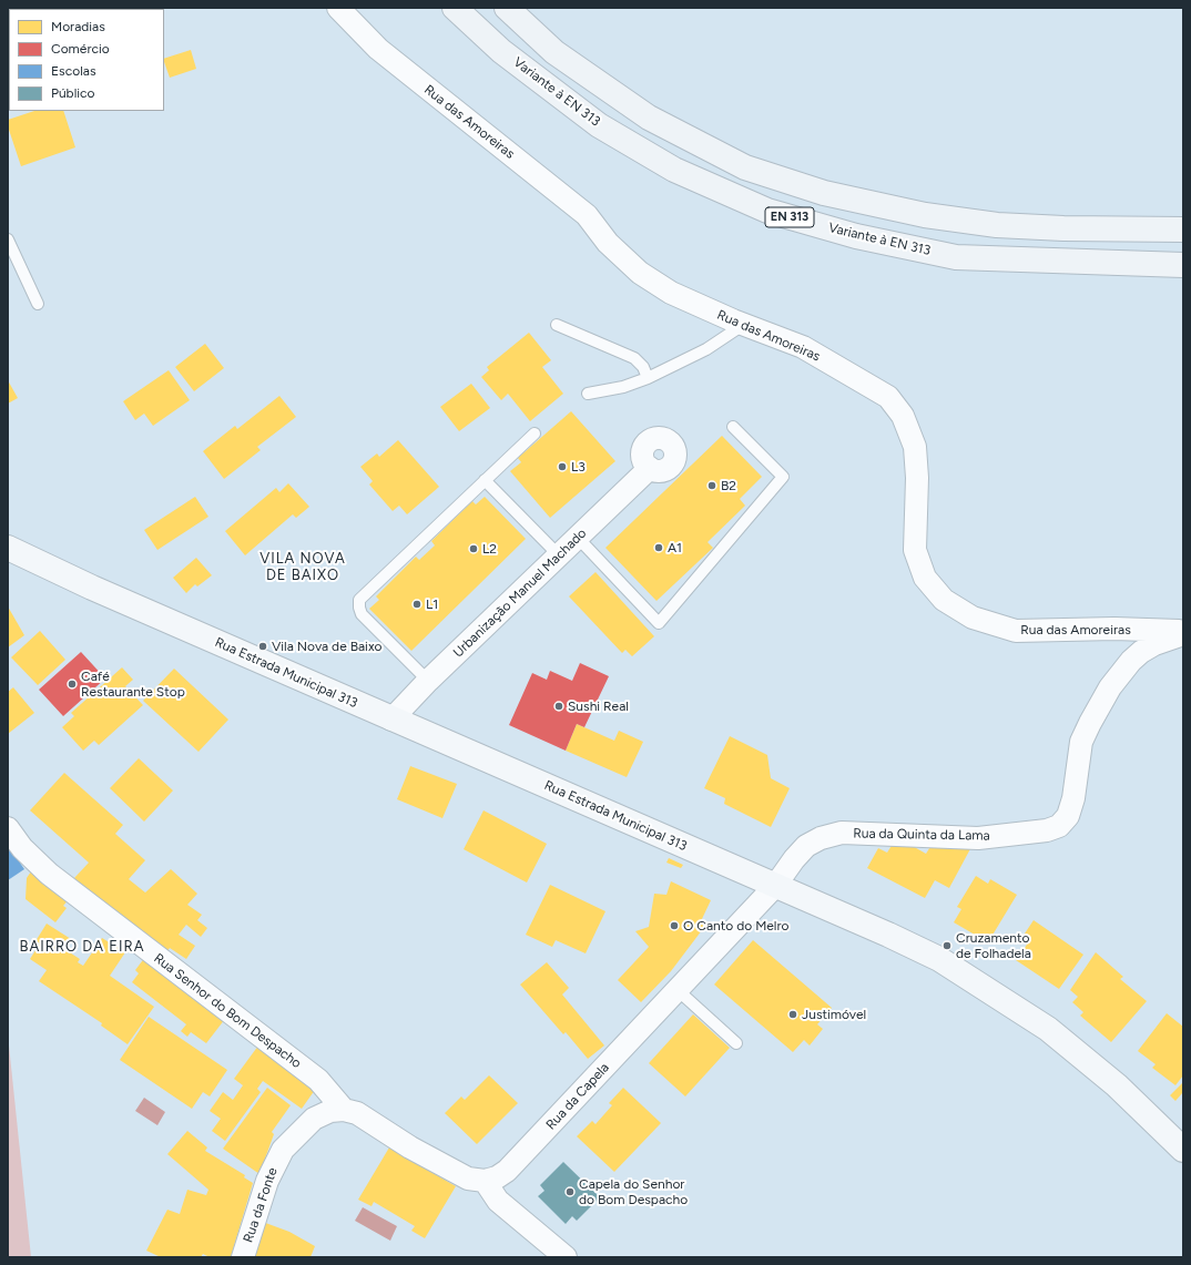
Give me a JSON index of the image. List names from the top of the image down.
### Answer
{
  "streets": {
    "main road": ["Variante à EN 313", "EN 313", "Rua Estrada Municipal 313"],
    "street": [
      "Rua das Amoreiras",
      "Urbanização Manuel Machado",
      "Rua da Quinta da Lama",
      "Rua Senhor do Bom Despacho",
      "Rua da Capela",
      "Rua da Fonte"
    ]
  },
  "crossings": [
    ["Rua das Amoreiras", "Rua da Quinta da Lama"],
    ["Urbanização Manuel Machado", "Rua Estrada Municipal 313"],
    ["Rua Estrada Municipal 313", "Rua da Quinta da Lama"],
    ["Rua Estrada Municipal 313", "Rua da Capela"],
    ["Rua da Quinta da Lama", "Rua da Capela"],
    ["Rua Senhor do Bom Despacho", "Rua da Fonte"]
  ],
  "districts": ["VILA NOVA DE BAIXO", "BAIRRO DA EIRA"],
  "places": [
    "L3",
    "B2",
    "A1",
    "L2",
    "L1",
    "Vila Nova de Baixo",
    "Café Restaurante Stop",
    "Sushi Real",
    "O Canto do Melro",
    "Cruzamento de Folhadela",
    "Justimóvel",
    "Capela do Senhor do Bom Despacho"
  ],
  "legend": [
    "Moradias",
    "Comércio",
    "Escolas",
    "Público"
  ]
}
